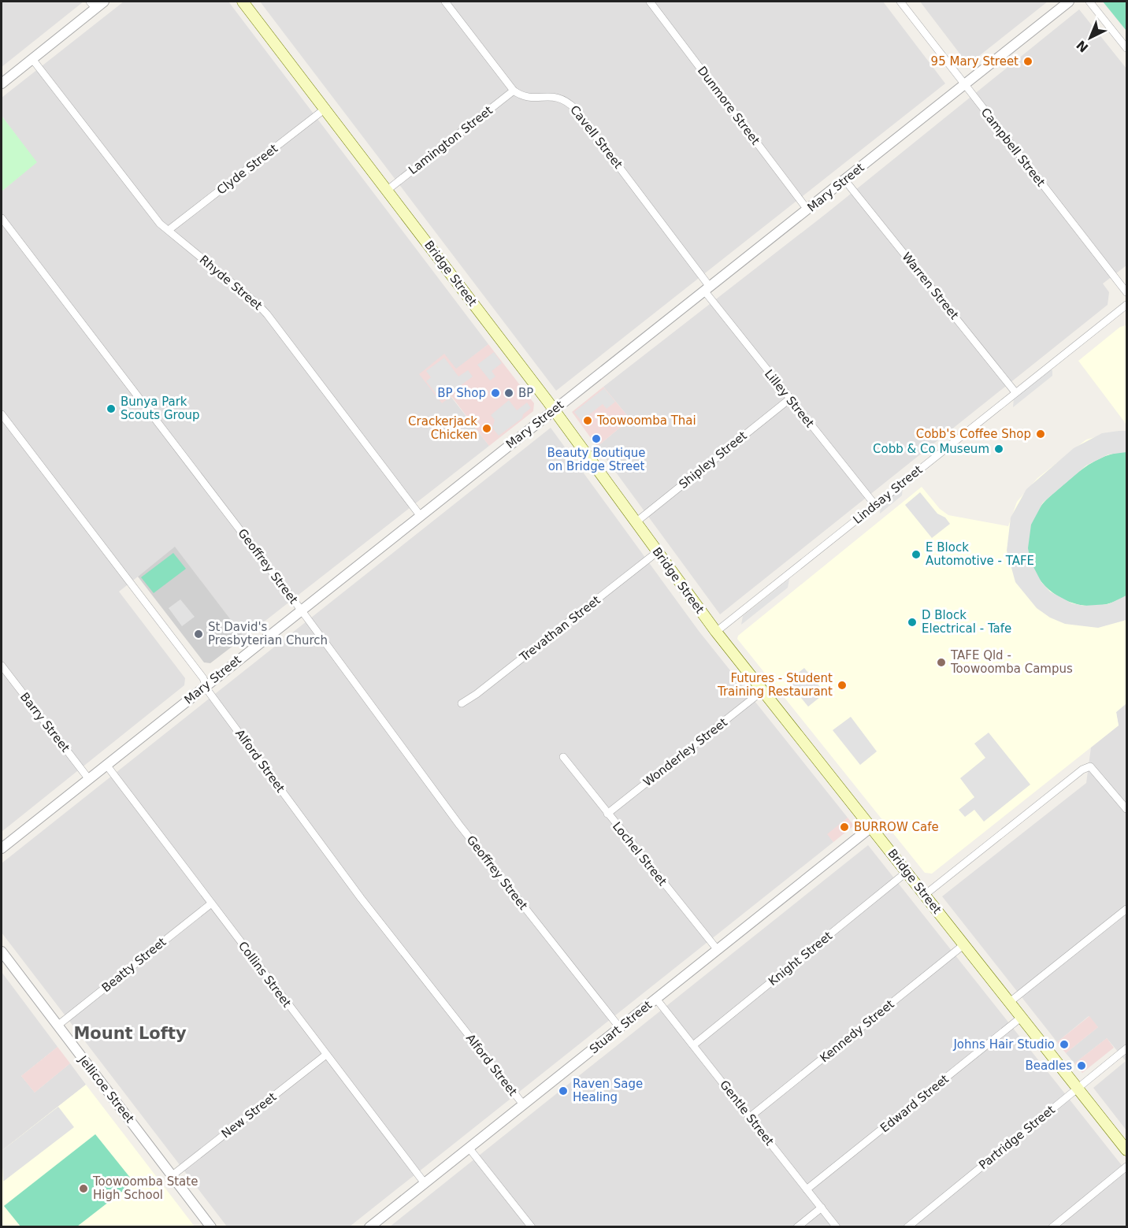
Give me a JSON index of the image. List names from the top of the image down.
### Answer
{
  "streets": {
    "main road": ["Bridge Street"],
    "street": [
      "Dunmore Street",
      "Cavell Street",
      "Lamington Street",
      "Campbell Street",
      "Clyde Street",
      "Mary Street",
      "Rhyde Street",
      "Warren Street",
      "Lilley Street",
      "Shipley Street",
      "Lindsay Street",
      "Geoffrey Street",
      "Trevathan Street",
      "Barry Street",
      "Wonderley Street",
      "Alford Street",
      "Lochel Street",
      "Knight Street",
      "Beatty Street",
      "Collins Street",
      "Stuart Street",
      "Kennedy Street",
      "Jellicoe Street",
      "Edward Street",
      "Gentle Street",
      "New Street",
      "Partridge Street"
    ]
  },
  "crossings": [
    ["Dunmore Street", "Mary Street"],
    ["Cavell Street", "Lamington Street"],
    ["Cavell Street", "Mary Street"],
    ["Cavell Street", "Lilley Street"],
    ["Lamington Street", "Bridge Street"],
    ["Campbell Street", "Mary Street"],
    ["Clyde Street", "Bridge Street"],
    ["Clyde Street", "Rhyde Street"],
    ["Mary Street", "Bridge Street"],
    ["Mary Street", "Rhyde Street"],
    ["Mary Street", "Warren Street"],
    ["Mary Street", "Lilley Street"],
    ["Mary Street", "Geoffrey Street"],
    ["Mary Street", "Barry Street"],
    ["Mary Street", "Alford Street"],
    ["Mary Street", "Collins Street"],
    ["Bridge Street", "Shipley Street"],
    ["Bridge Street", "Lindsay Street"],
    ["Bridge Street", "Trevathan Street"],
    ["Bridge Street", "Wonderley Street"],
    ["Bridge Street", "Knight Street"],
    ["Bridge Street", "Stuart Street"],
    ["Bridge Street", "Kennedy Street"],
    ["Bridge Street", "Edward Street"],
    ["Bridge Street", "Partridge Street"],
    ["Warren Street", "Lindsay Street"],
    ["Lilley Street", "Shipley Street"],
    ["Lilley Street", "Lindsay Street"],
    ["Geoffrey Street", "Stuart Street"],
    ["Wonderley Street", "Lochel Street"],
    ["Alford Street", "Stuart Street"],
    ["Lochel Street", "Stuart Street"],
    ["Knight Street", "Gentle Street"],
    ["Beatty Street", "Collins Street"],
    ["Beatty Street", "Jellicoe Street"],
    ["Collins Street", "Stuart Street"],
    ["Collins Street", "New Street"],
    ["Stuart Street", "Gentle Street"],
    ["Kennedy Street", "Gentle Street"],
    ["Jellicoe Street", "New Street"],
    ["Edward Street", "Gentle Street"]
  ],
  "districts": ["Mount Lofty"],
  "places": [
    "95 Mary Street",
    "BP Shop",
    "BP",
    "Bunya Park Scouts Group",
    "Toowoomba Thai",
    "Crackerjack Chicken",
    "Cobb's Coffee Shop",
    "Beauty Boutique on Bridge Street",
    "Cobb & Co Museum",
    "E Block Automotive - TAFE",
    "D Block Electrical - Tafe",
    "St David's Presbyterian Church",
    "TAFE Qld - Toowoomba Campus",
    "Futures - Student Training Restaurant",
    "BURROW Cafe",
    "Johns Hair Studio",
    "Beadles",
    "Raven Sage Healing",
    "Toowoomba State High School"
  ],
  "north": "bottom left"
}
